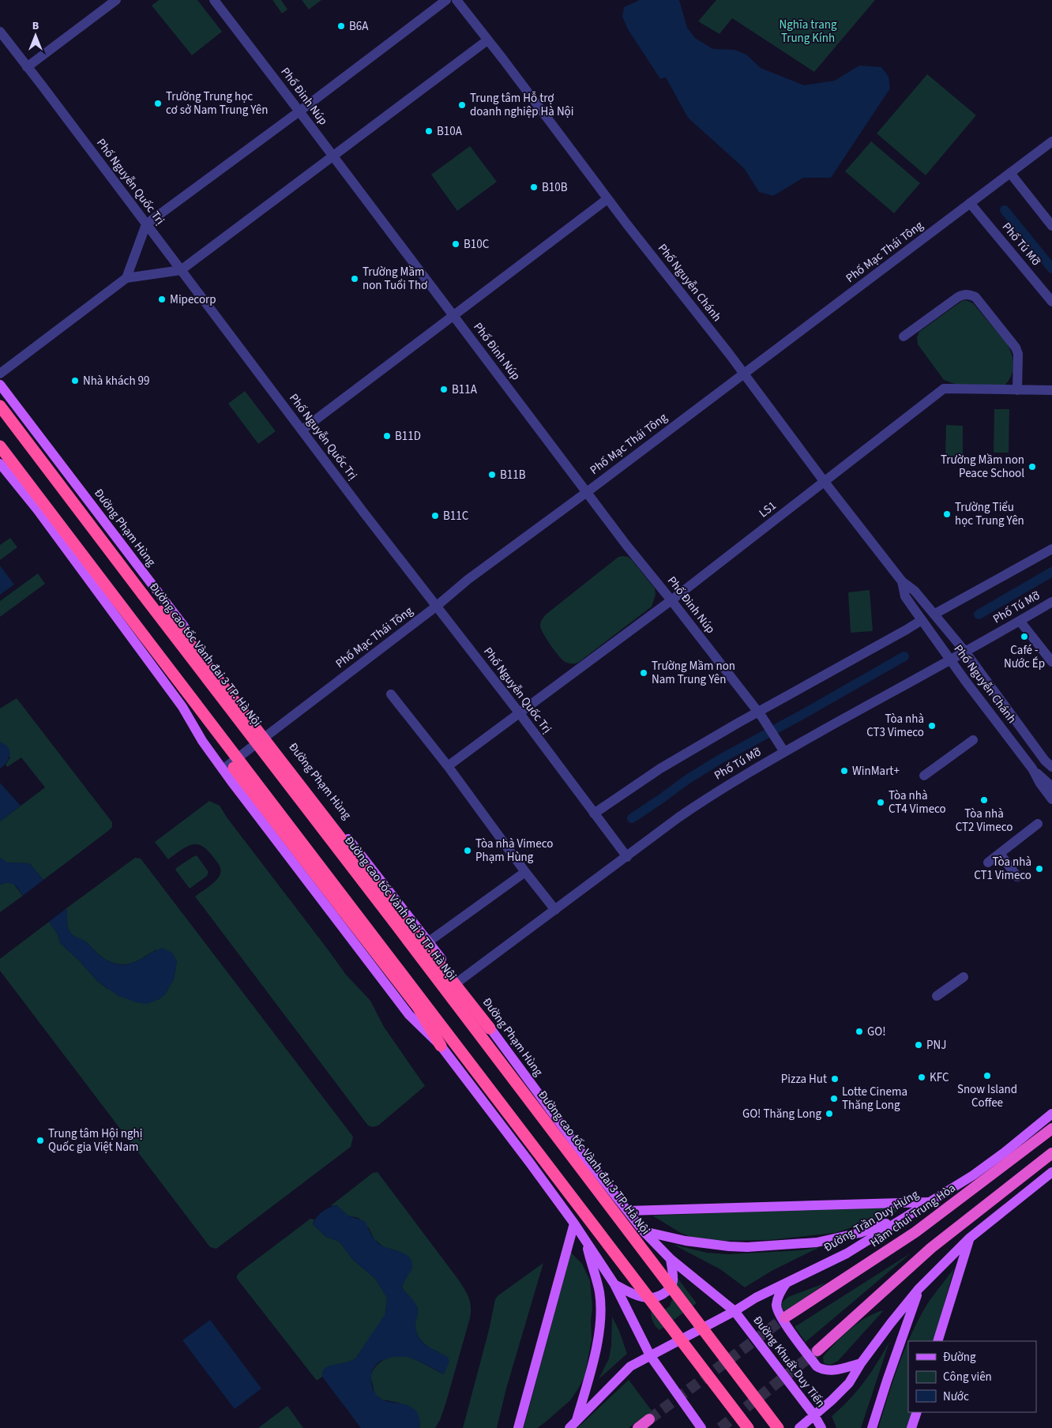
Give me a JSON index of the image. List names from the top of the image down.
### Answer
{
  "streets": {
    "highway": ["Đường cao tốc Vành đai 3 TP. Hà Nội", "Hầm chui Trung Hòa"],
    "main road": ["Đường Phạm Hùng", "Đường Trần Duy Hưng", "Đường Khuất Duy Tiến"],
    "street": [
      "Phố Đinh Núp",
      "Phố Nguyễn Quốc Trị",
      "Phố Tú Mỡ",
      "Phố Mạc Thái Tông",
      "Phố Nguyễn Chánh",
      "LS1"
    ]
  },
  "crossings": [
    ["Phố Đinh Núp", "Phố Tú Mỡ"],
    ["Phố Đinh Núp", "Phố Mạc Thái Tông"],
    ["Phố Đinh Núp", "LS1"],
    ["Phố Nguyễn Quốc Trị", "Phố Tú Mỡ"],
    ["Phố Nguyễn Quốc Trị", "Phố Mạc Thái Tông"],
    ["Phố Nguyễn Quốc Trị", "LS1"],
    ["Phố Tú Mỡ", "Phố Mạc Thái Tông"],
    ["Phố Tú Mỡ", "Phố Nguyễn Chánh"],
    ["Phố Tú Mỡ", "Đường Phạm Hùng"],
    ["Phố Mạc Thái Tông", "Phố Nguyễn Chánh"],
    ["Phố Mạc Thái Tông", "Đường Phạm Hùng"],
    ["Phố Nguyễn Chánh", "LS1"],
    ["Đường Phạm Hùng", "Đường Trần Duy Hưng"],
    ["Đường Phạm Hùng", "Đường Khuất Duy Tiến"],
    ["Đường Trần Duy Hưng", "Đường Khuất Duy Tiến"]
  ],
  "parks": ["Nghĩa trang Trung Kính"],
  "places": [
    "B6A",
    "Trường Trung học cơ sở Nam Trung Yên",
    "Trung tâm Hỗ trợ doanh nghiệp Hà Nội",
    "B10A",
    "B10B",
    "B10C",
    "Trường Mầm non Tuổi Thơ",
    "Mipecorp",
    "Nhà khách 99",
    "B11A",
    "B11D",
    "Trường Mầm non Peace School",
    "B11B",
    "Trường Tiểu học Trung Yên",
    "B11C",
    "Café - Nước Ép",
    "Trường Mầm non Nam Trung Yên",
    "Tòa nhà CT3 Vimeco",
    "WinMart+",
    "Tòa nhà CT2 Vimeco",
    "Tòa nhà CT4 Vimeco",
    "Tòa nhà Vimeco Phạm Hùng",
    "Tòa nhà CT1 Vimeco",
    "GO!",
    "PNJ",
    "Snow Island Coffee",
    "KFC",
    "Pizza Hut",
    "Lotte Cinema Thăng Long",
    "GO! Thăng Long",
    "Trung tâm Hội nghị Quốc gia Việt Nam"
  ],
  "legend": ["Đường", "Công viên", "Nước"],
  "north": "top"
}
